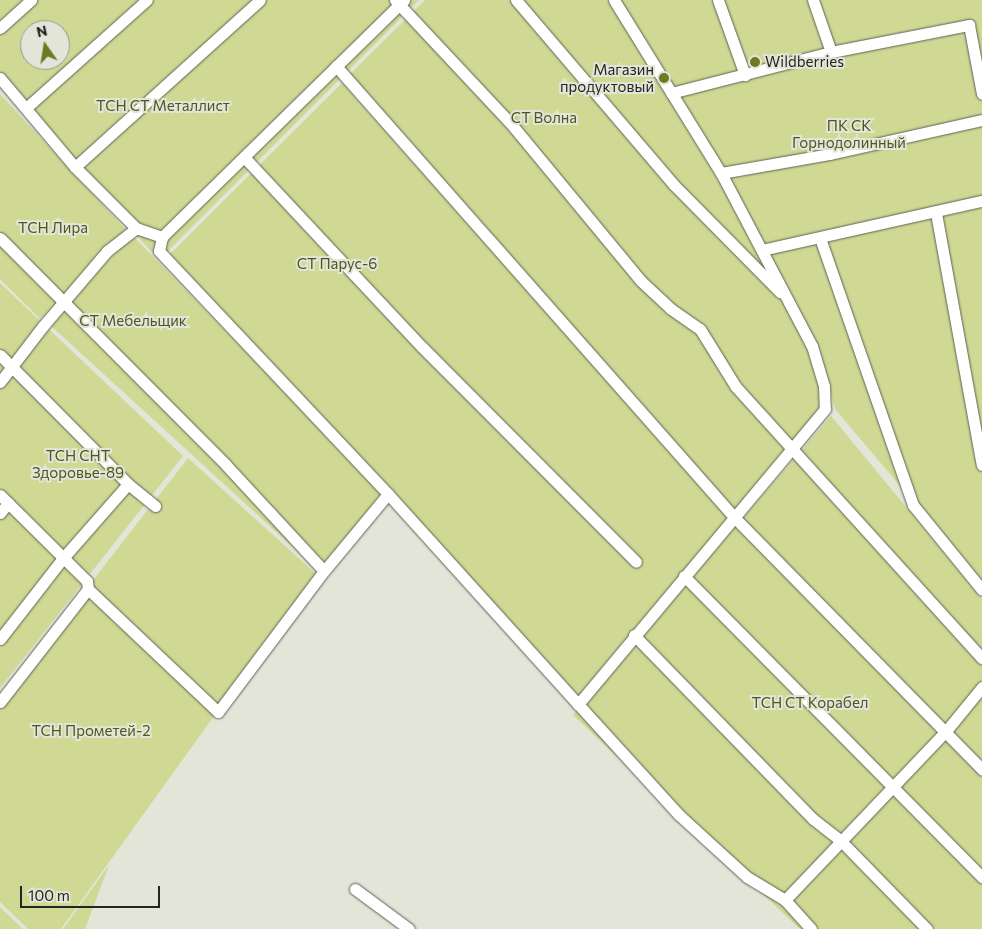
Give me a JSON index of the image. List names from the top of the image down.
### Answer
{
  "parks": [
    "ТСН СТ Металлист",
    "СТ Волна",
    "ПК СК Горнодолинный",
    "ТСН Лира",
    "СТ Парус-6",
    "СТ Мебельщик",
    "ТСН СНТ Здоровье-89",
    "ТСН СТ Корабел",
    "ТСН Прометей-2"
  ],
  "places": ["Wildberries", "Магазин продуктовый"],
  "scale_bar": "100 m",
  "north": "top"
}
